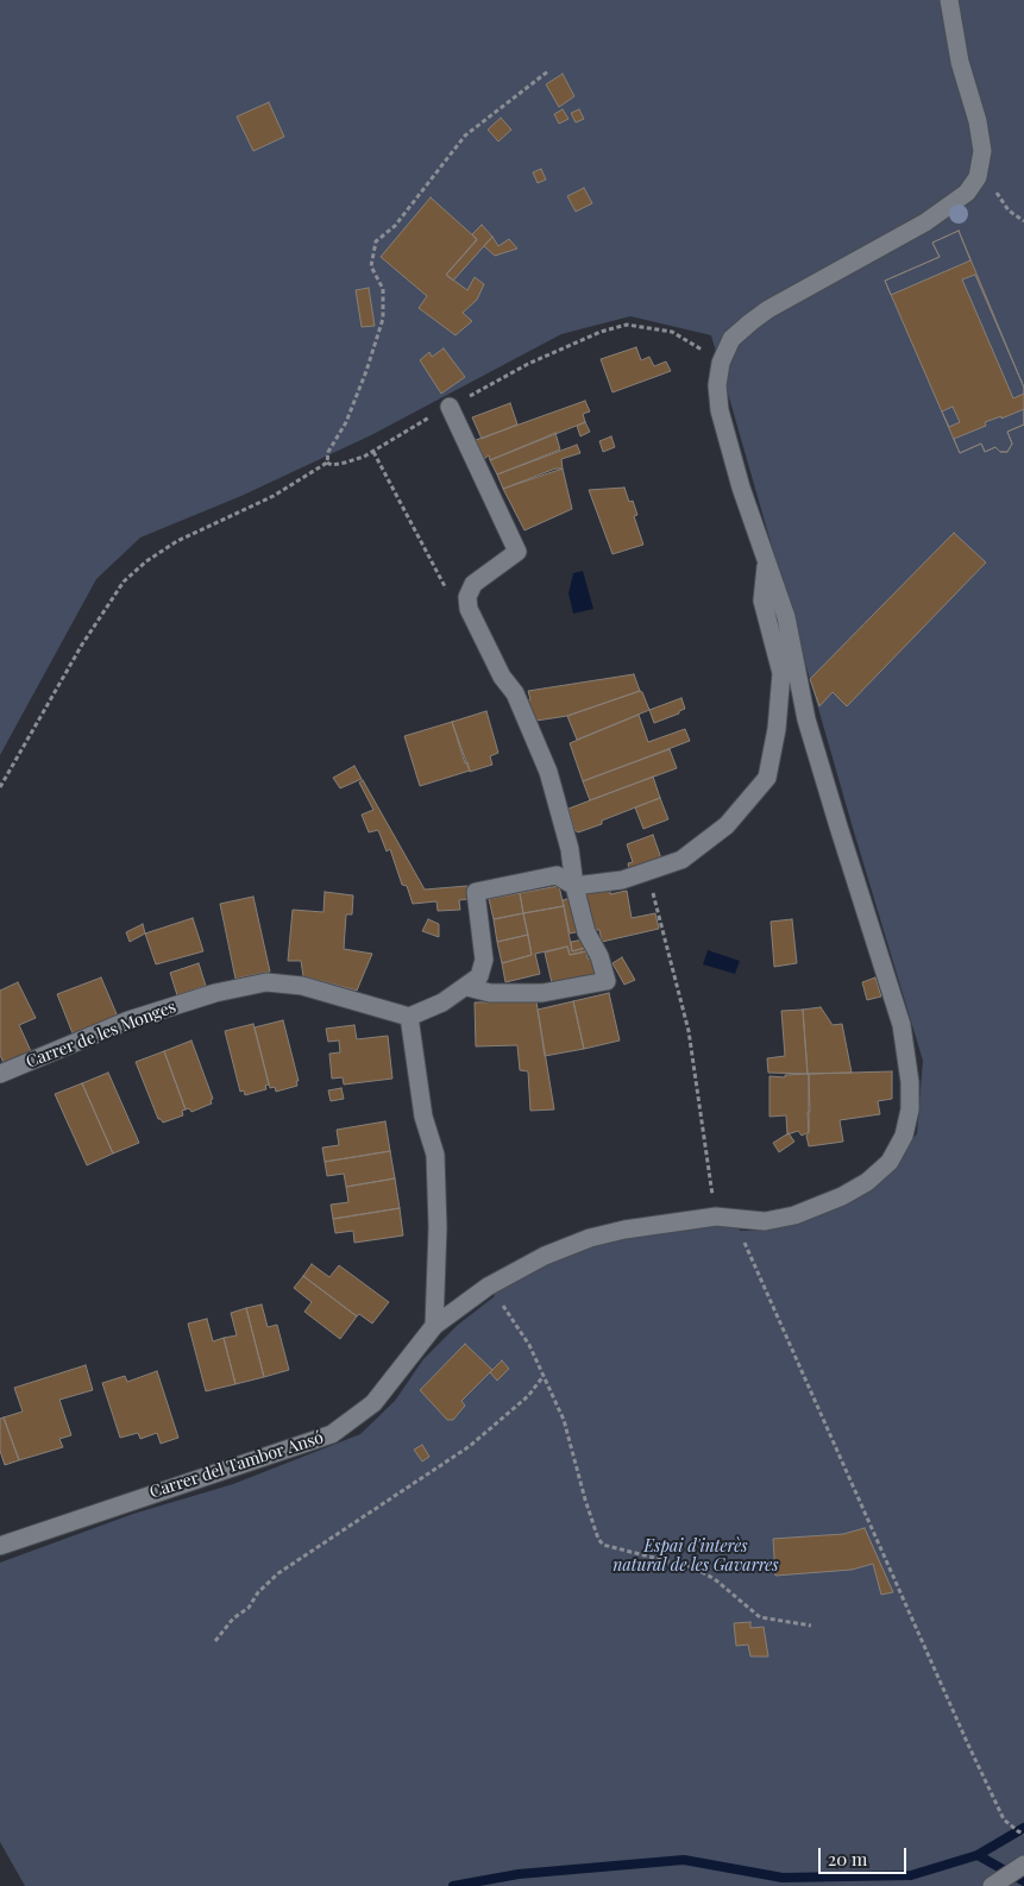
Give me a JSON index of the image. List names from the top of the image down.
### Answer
{
  "streets": {
    "street": ["Carrer de les Monges", "Carrer del Tambor Ansó"]
  },
  "parks": ["Espai d'interès natural de les Gavarres"],
  "scale_bar": "20 m"
}
